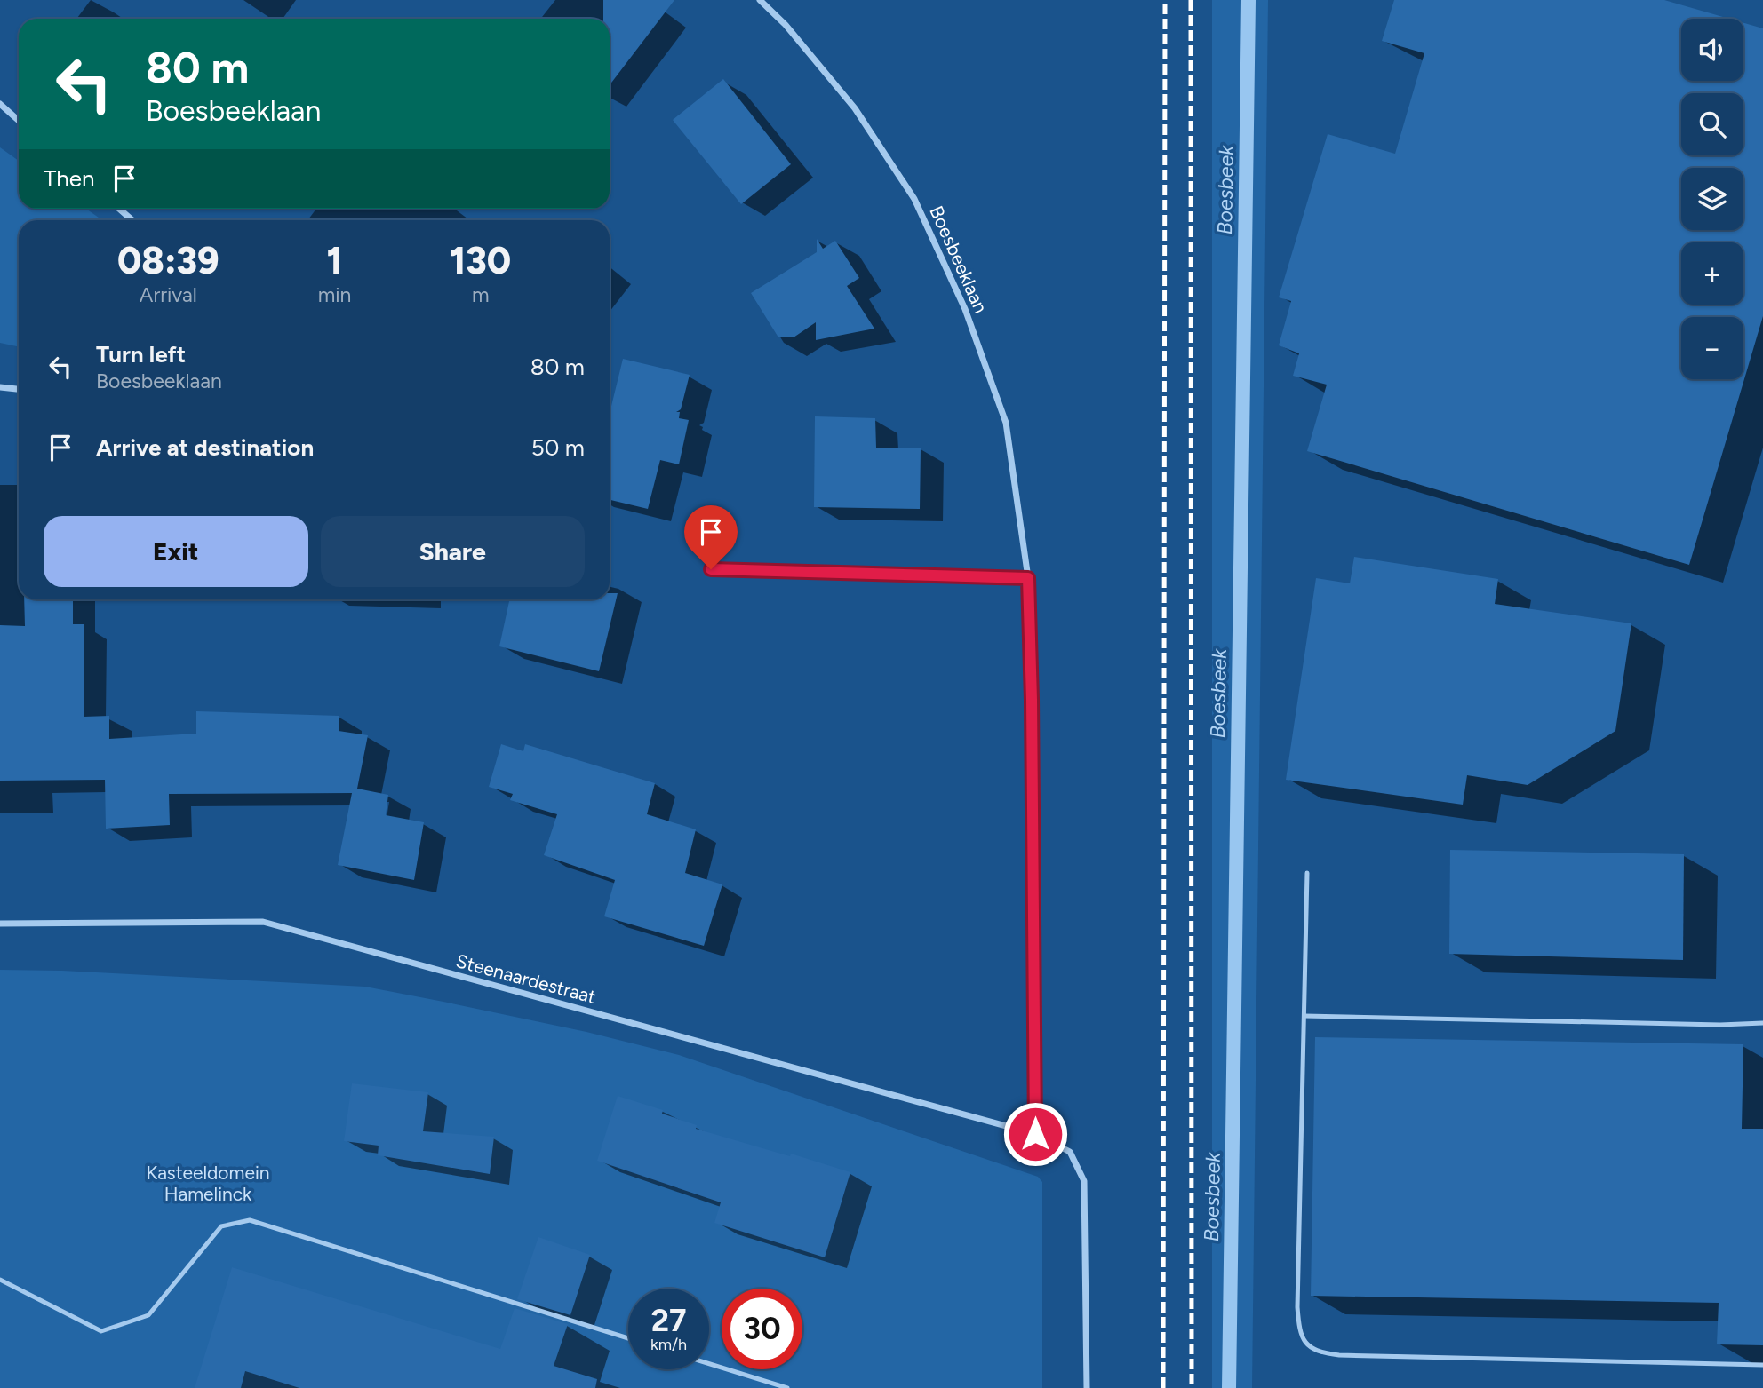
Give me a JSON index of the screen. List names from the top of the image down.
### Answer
{
  "streets": {
    "street": ["Boesbeeklaan", "Steenaardestraat"]
  },
  "crossings": [
    ["Boesbeeklaan", "Steenaardestraat"]
  ],
  "water": ["Boesbeek"],
  "parks": ["Kasteeldomein Hamelinck"],
  "page": {
    "map_buttons": ["+", "−"],
    "turn": ["80 m", "Boesbeeklaan"],
    "then": "Then",
    "eta": [
      "08:39",
      "Arrival",
      "1",
      "min",
      "130",
      "m"
    ],
    "list": [
      {
        "name": "Turn left",
        "note": "Boesbeeklaan",
        "value": "80 m"
      },
      {
        "name": "Arrive at destination",
        "value": "50 m"
      }
    ],
    "buttons": ["Exit", "Share"],
    "speed": "27 km/h",
    "limit": "30"
  }
}
